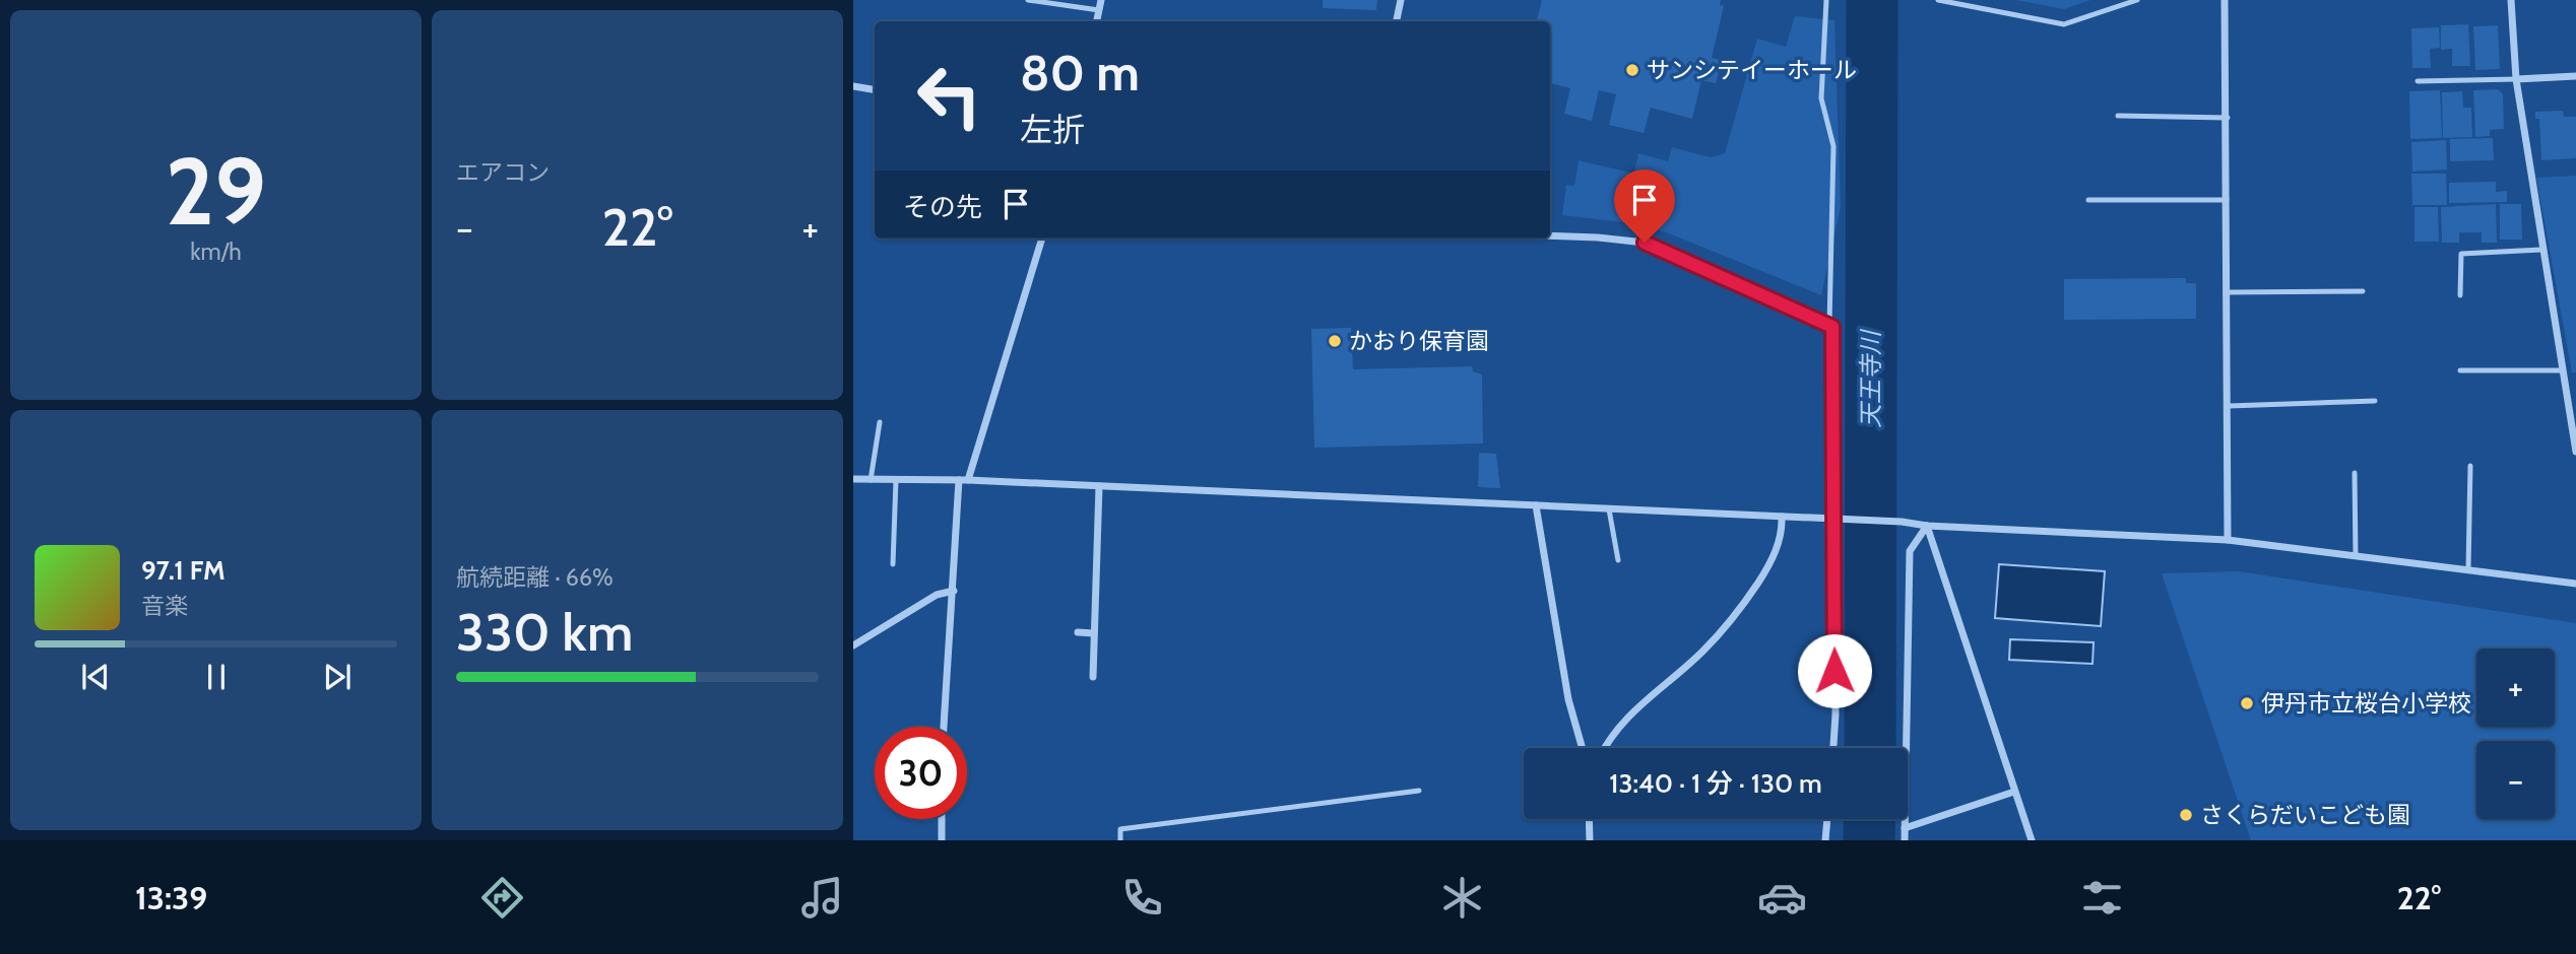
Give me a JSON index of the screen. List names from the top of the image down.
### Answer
{
  "water": ["天王寺川"],
  "places": [
    "サンシテイーホール",
    "かおり保育園",
    "伊丹市立桜台小学校",
    "さくらだいこども園"
  ],
  "page": {
    "tile": [
      ["29", "km/h"],
      "エアコン",
      ["航続距離 · 66%", "330 km"]
    ],
    "turn": ["80 m", "左折"],
    "then": "その先",
    "heat": ["−", "22°", "+"],
    "song": ["97.1 FM", "音楽"],
    "map_buttons": ["+", "−"],
    "limit": "30",
    "trip": "13:40 · 1 分 · 130 m",
    "tabs": ["13:39", "22°"]
  }
}
